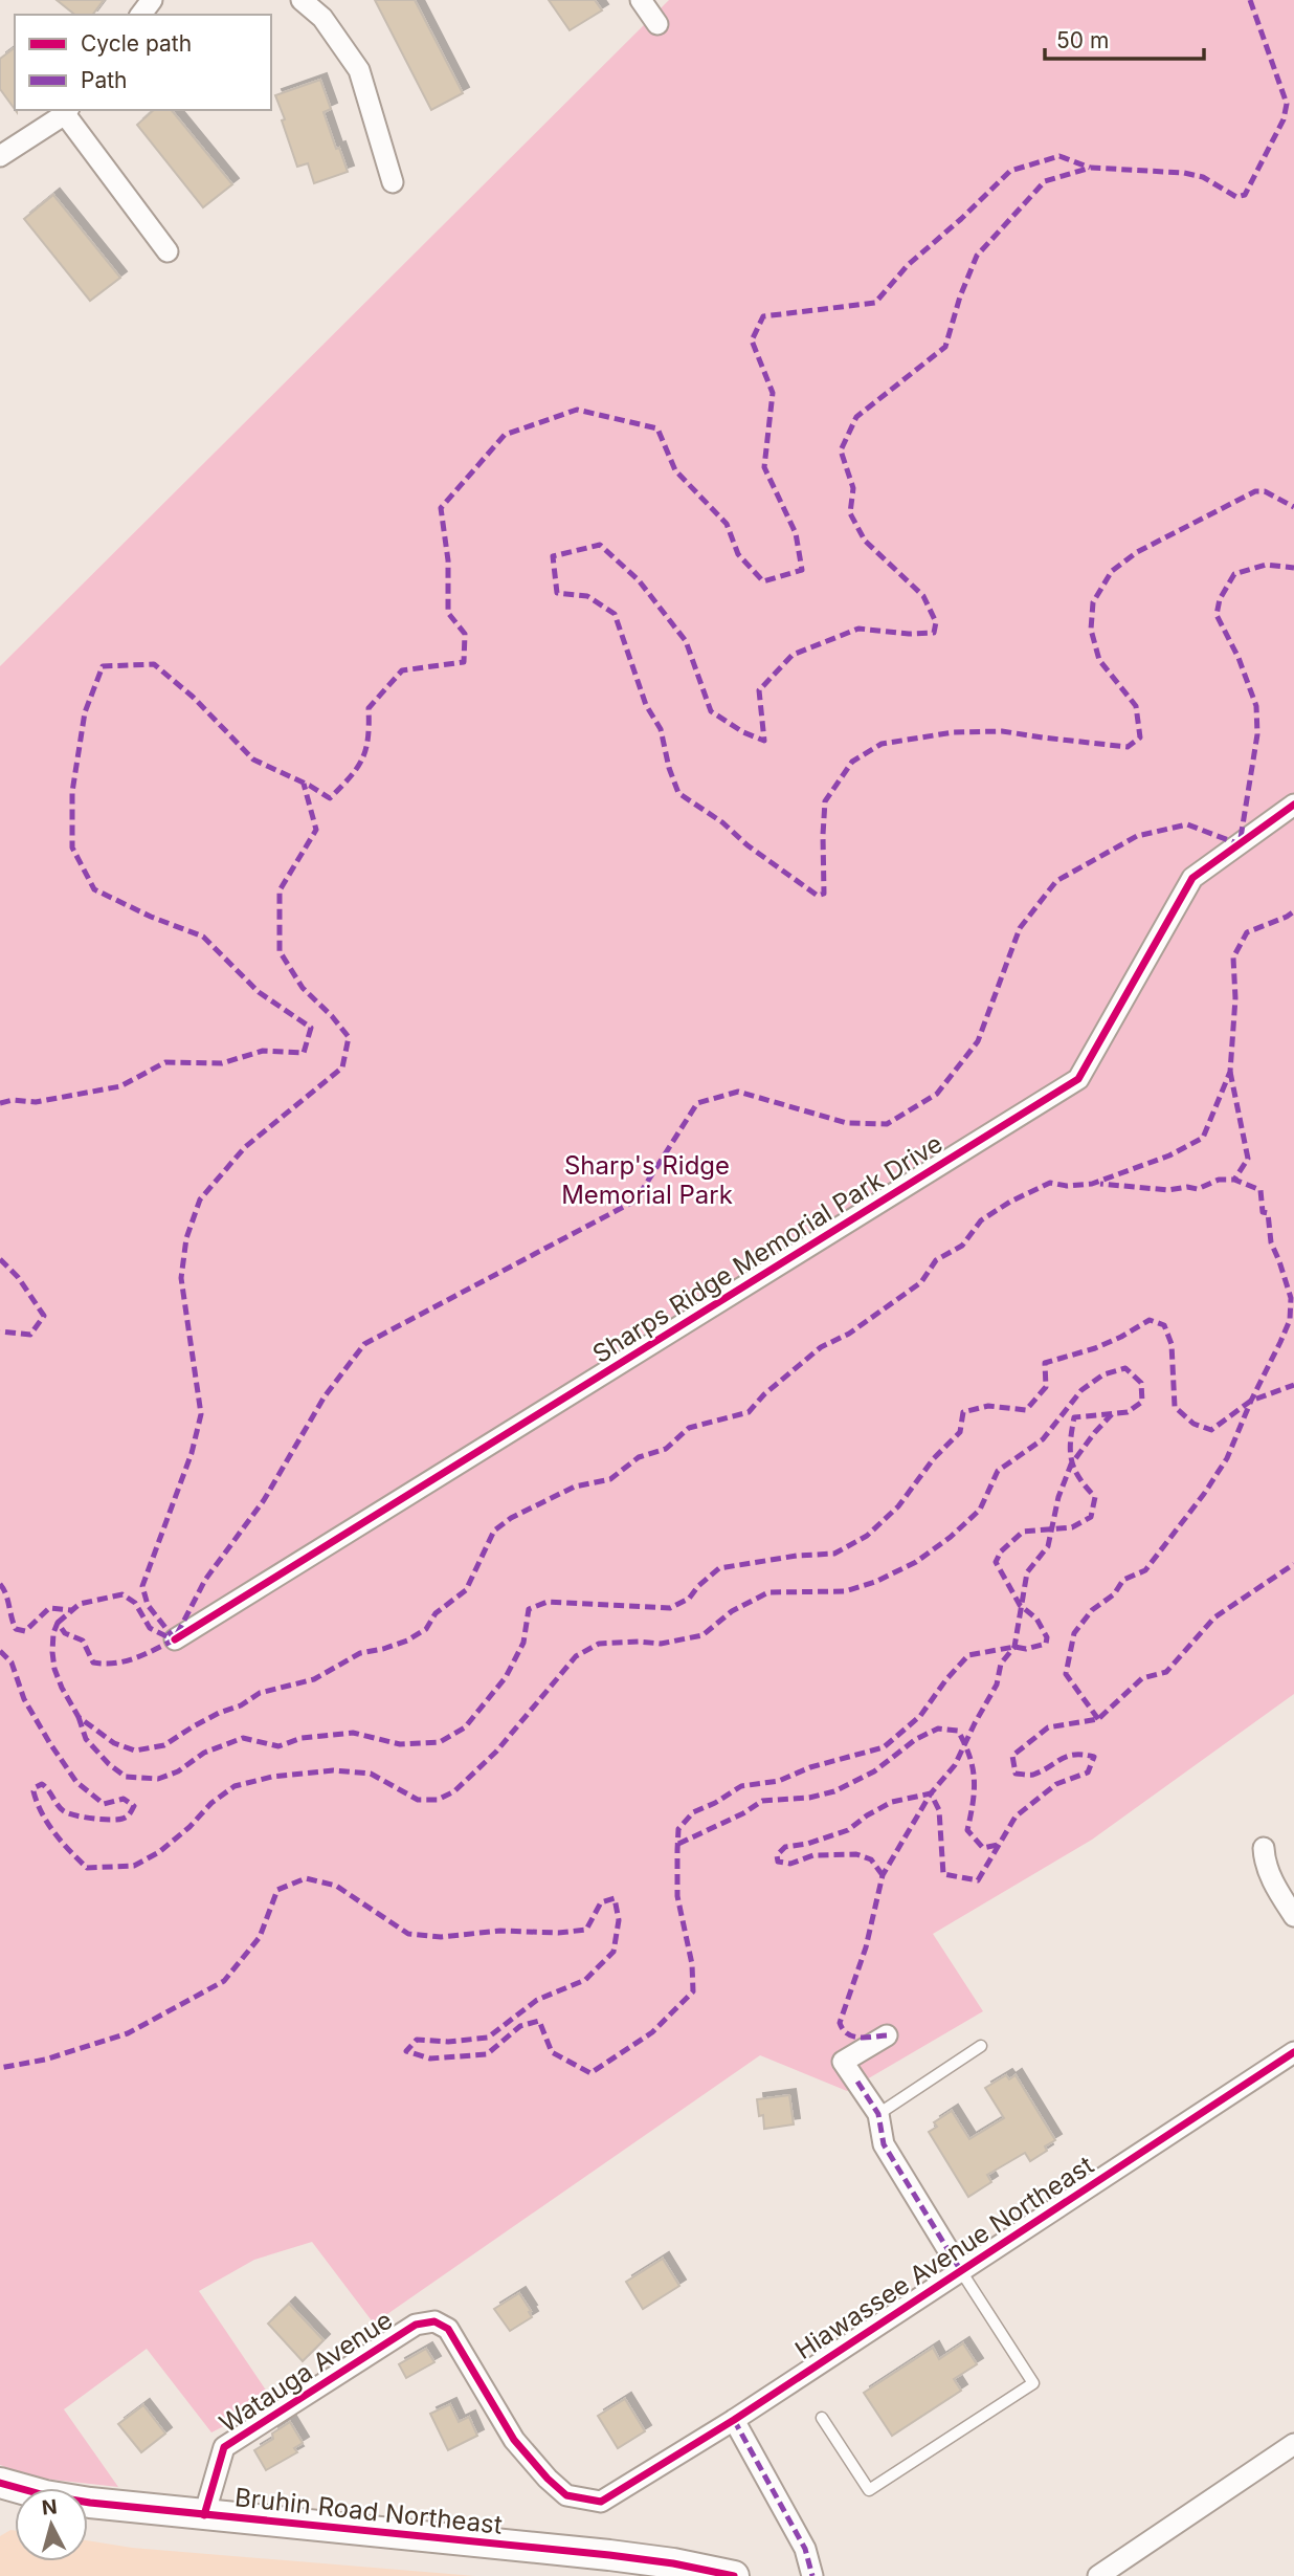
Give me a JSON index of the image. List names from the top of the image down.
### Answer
{
  "streets": {
    "main road": ["Bruhin Road Northeast"],
    "street": ["Sharps Ridge Memorial Park Drive", "Hiawassee Avenue Northeast", "Watauga Avenue"]
  },
  "crossings": [
    ["Hiawassee Avenue Northeast", "Watauga Avenue"],
    ["Watauga Avenue", "Bruhin Road Northeast"]
  ],
  "parks": ["Sharp's Ridge Memorial Park"],
  "legend": ["Cycle path", "Path"],
  "scale_bar": "50 m",
  "north": "top"
}
